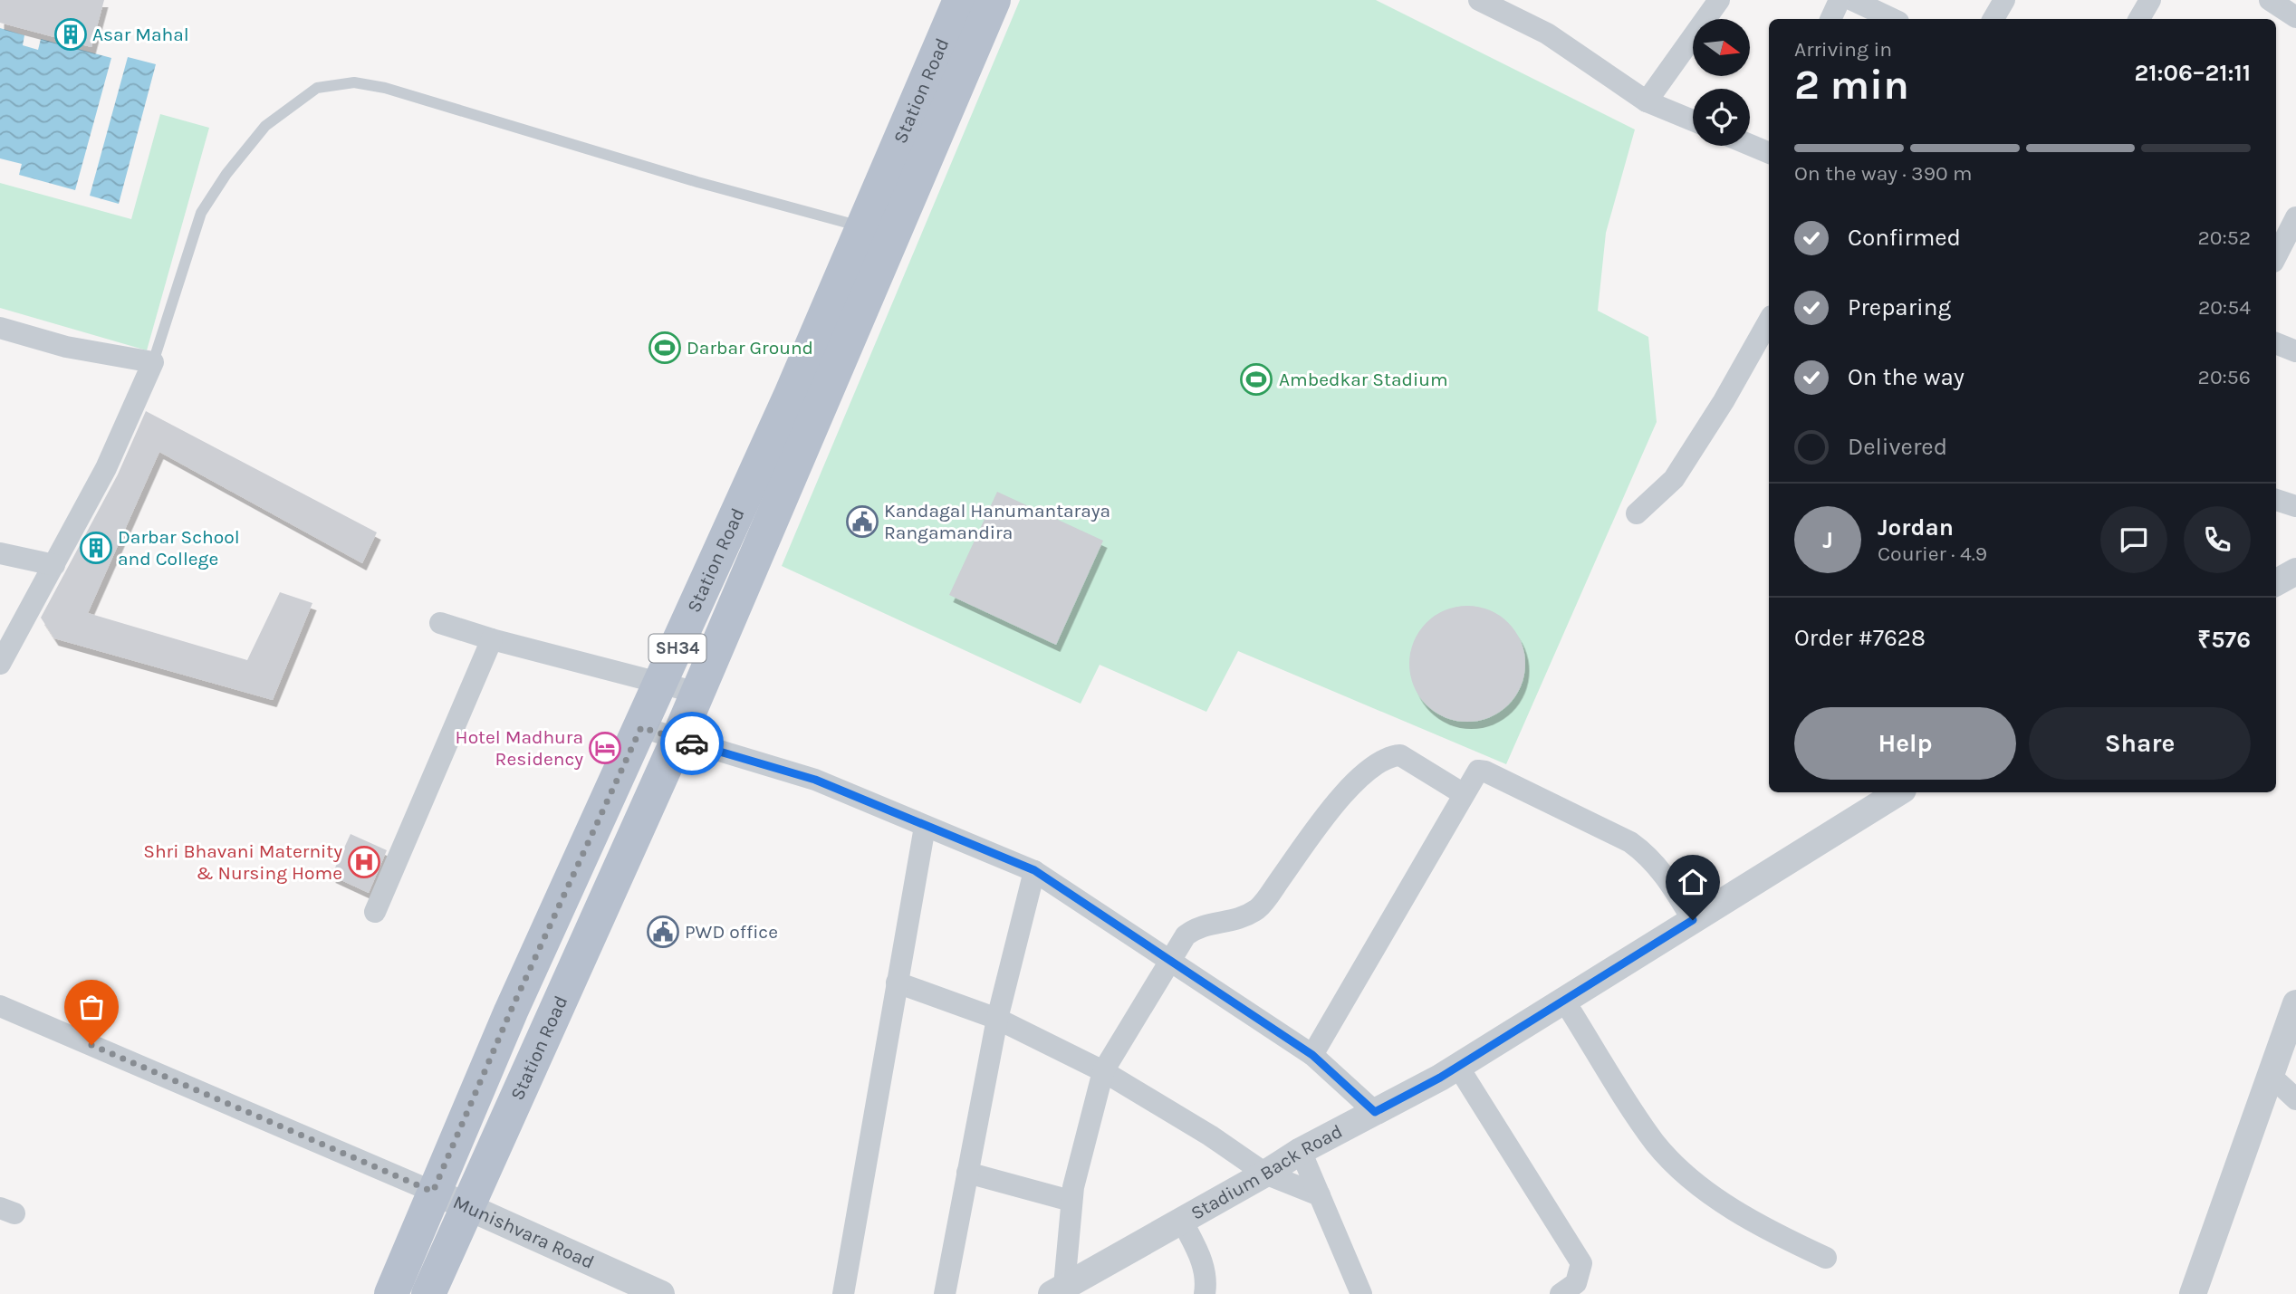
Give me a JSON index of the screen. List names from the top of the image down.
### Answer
{
  "streets": {
    "main road": ["Station Road", "SH34"],
    "street": ["Stadium Back Road", "Munishvara Road"]
  },
  "crossings": [
    ["Station Road", "Munishvara Road"]
  ],
  "places": {
    "building": ["Asar Mahal", "Darbar School and College"],
    "sports": ["Darbar Ground", "Ambedkar Stadium"],
    "public building": ["Kandagal Hanumantaraya Rangamandira", "PWD office"],
    "hotel": ["Hotel Madhura Residency"],
    "hospital": ["Shri Bhavani Maternity & Nursing Home"]
  },
  "north": "right",
  "page": {
    "heading": ["2 min", "Arriving in", "21:06–21:11"],
    "panel": [
      "Jordan",
      "Courier · 4.9",
      "Order #7628",
      "₹576"
    ],
    "bar": "On the way · 390 m",
    "list": [
      ["Confirmed", "20:52"],
      ["Preparing", "20:54"],
      ["On the way", "20:56"],
      "Delivered"
    ],
    "round": "J",
    "buttons": ["Help", "Share"]
  }
}
